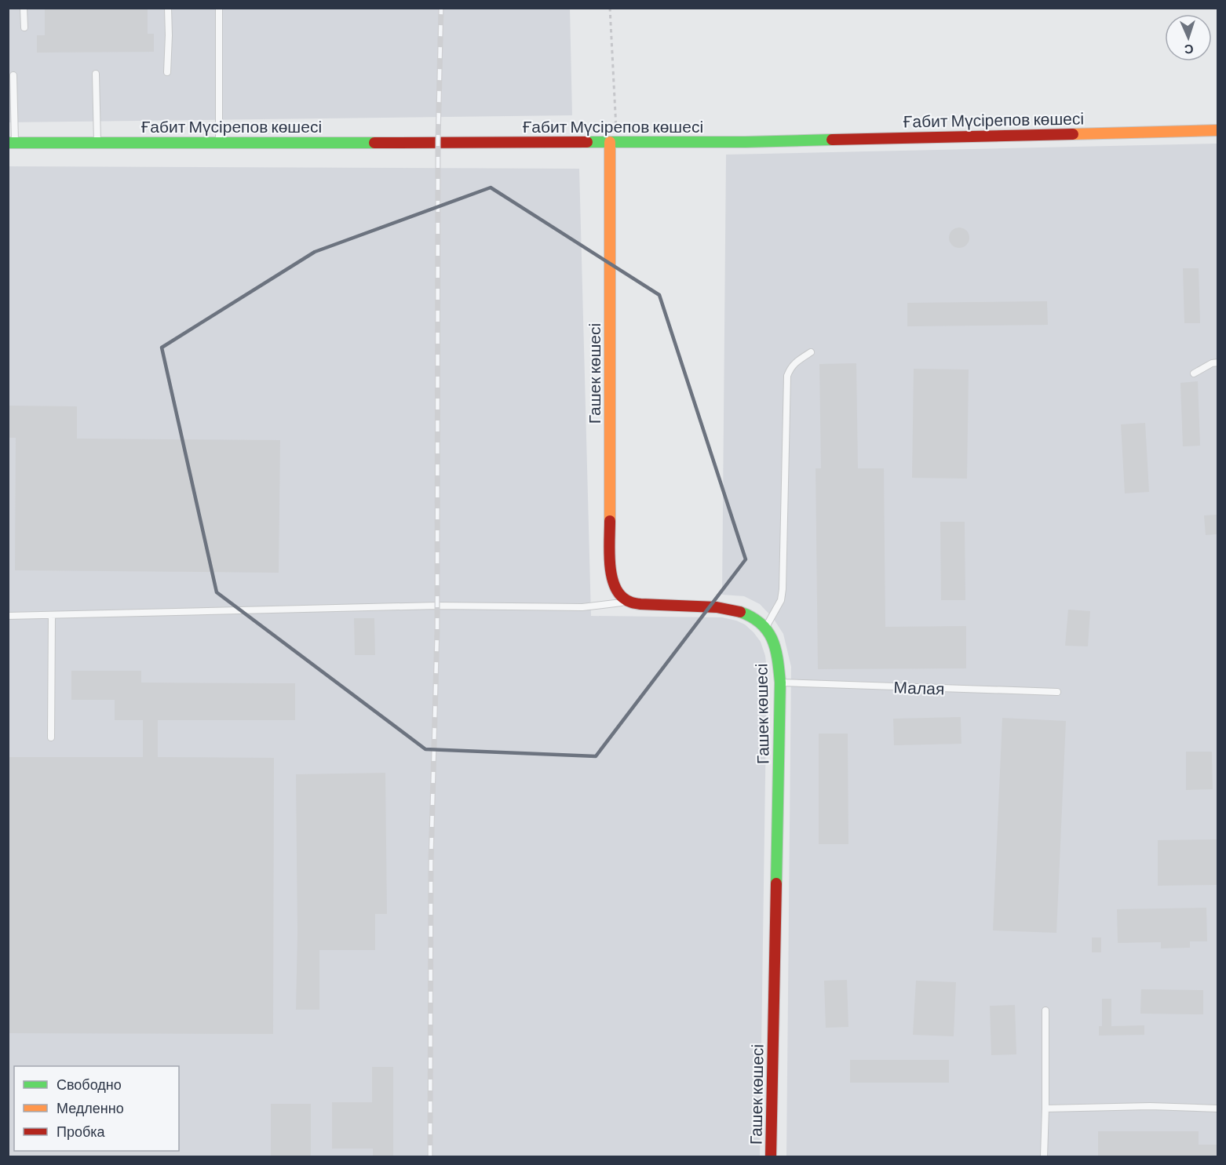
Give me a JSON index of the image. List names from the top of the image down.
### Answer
{
  "streets": {
    "main road": ["Ғабит Мүсірепов көшесі", "Гашек көшесі"],
    "lane": ["Малая"]
  },
  "crossings": [
    ["Ғабит Мүсірепов көшесі", "Гашек көшесі"],
    ["Гашек көшесі", "Малая"]
  ],
  "legend": ["Свободно", "Медленно", "Пробка"],
  "north": "bottom"
}
